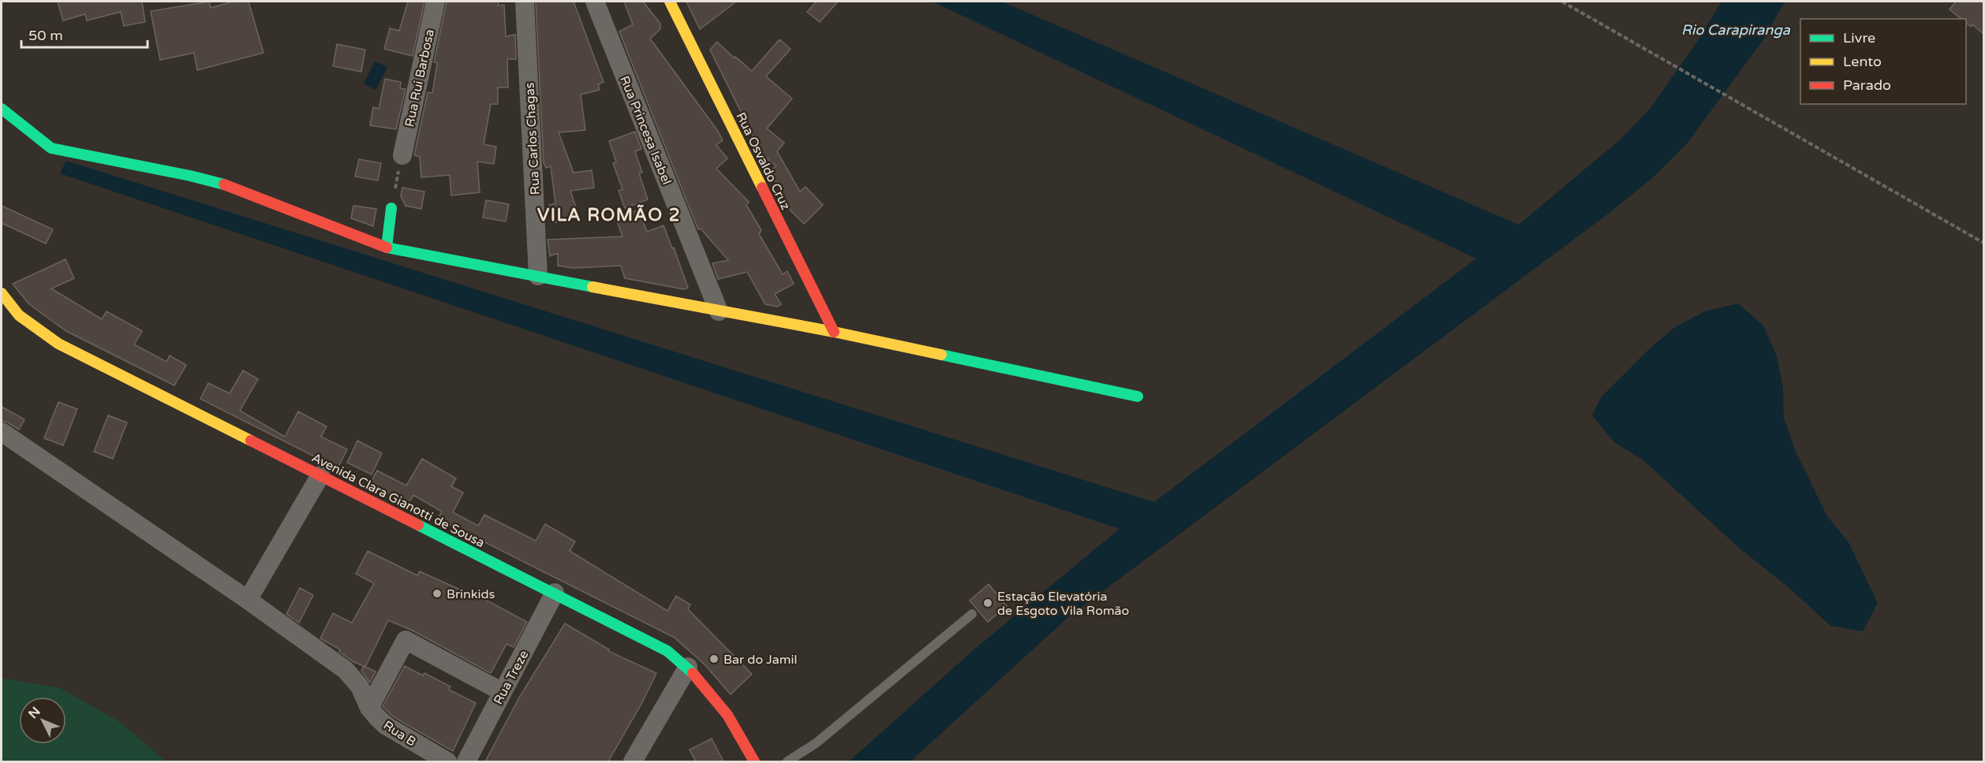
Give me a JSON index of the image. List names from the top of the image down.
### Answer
{
  "streets": {
    "street": [
      "Rua Rui Barbosa",
      "Rua Princesa Isabel",
      "Rua Carlos Chagas",
      "Rua Osvaldo Cruz",
      "Avenida Clara Gianotti de Sousa",
      "Rua Treze",
      "Rua B"
    ]
  },
  "crossings": [
    ["Avenida Clara Gianotti de Sousa", "Rua Treze"]
  ],
  "districts": ["VILA ROMÃO 2"],
  "water": ["Rio Carapiranga"],
  "places": ["Brinkids", "Estação Elevatória de Esgoto Vila Romão", "Bar do Jamil"],
  "legend": ["Livre", "Lento", "Parado"],
  "scale_bar": "50 m",
  "north": "top left"
}
